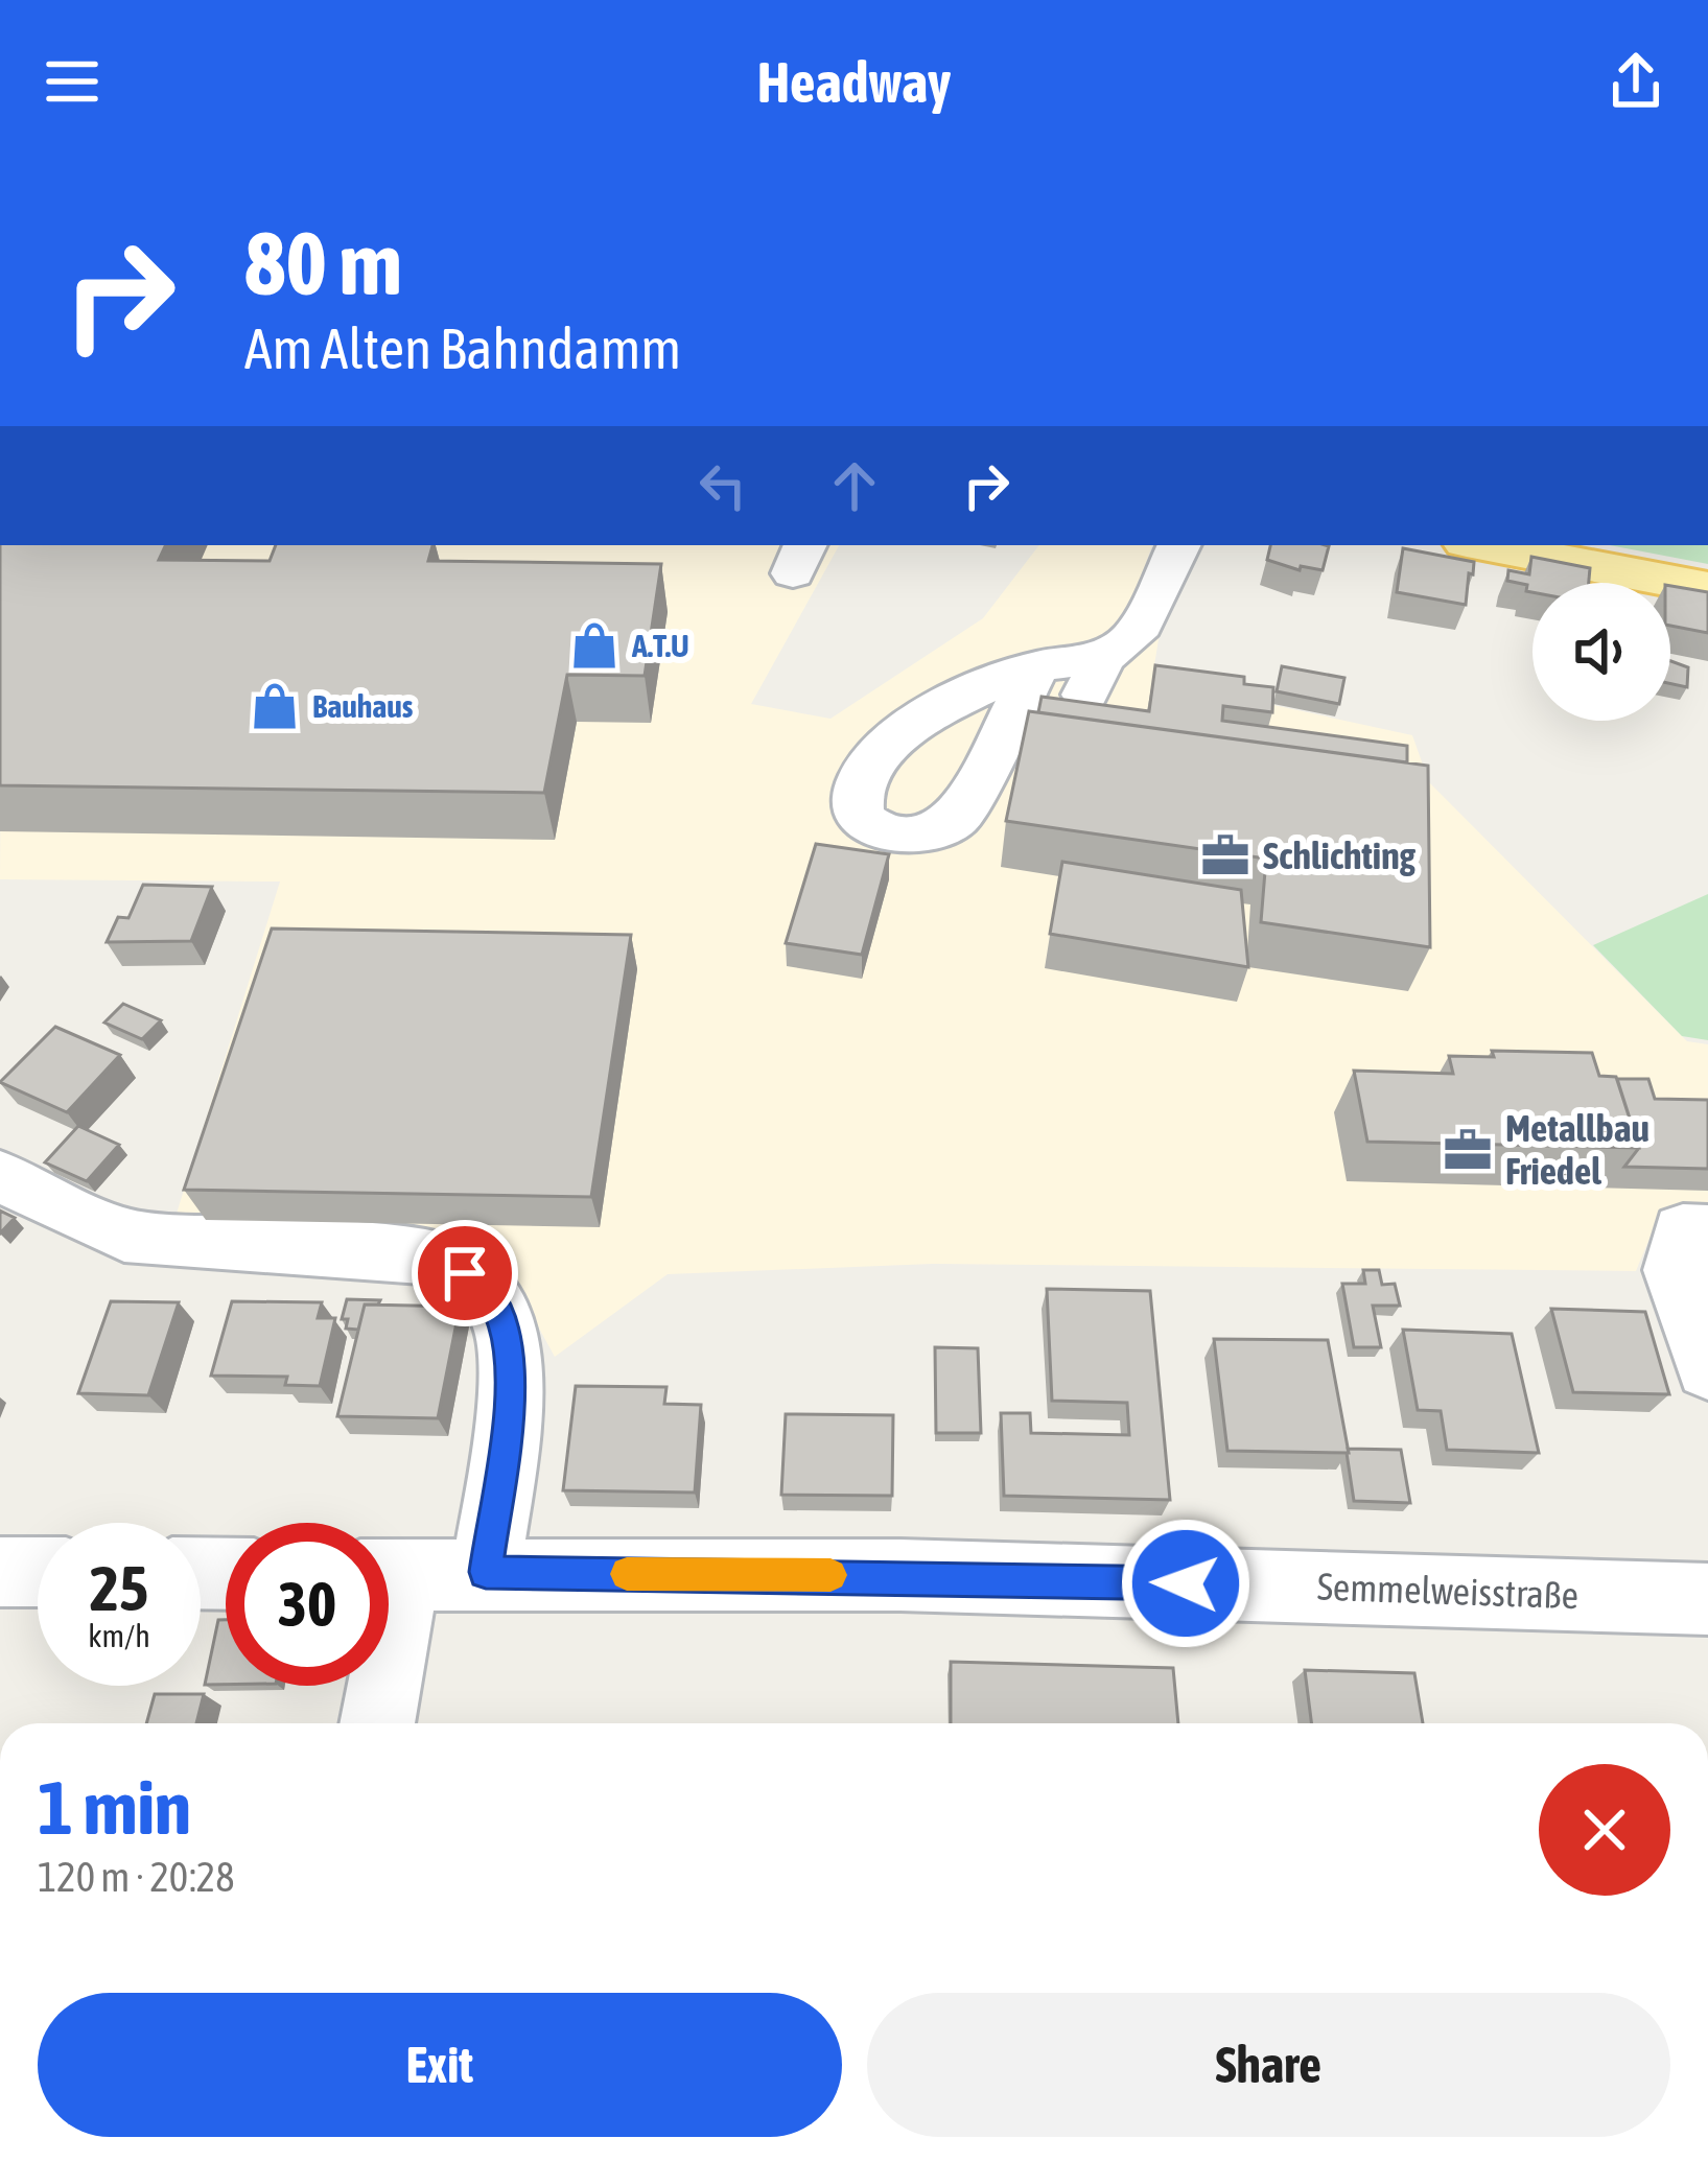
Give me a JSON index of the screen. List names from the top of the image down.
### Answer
{
  "streets": {
    "street": ["Semmelweisstraße"]
  },
  "places": {
    "shop": ["A.T.U", "Bauhaus"],
    "office": ["Schlichting", "Metallbau Friedel"]
  },
  "page": {
    "header": "Headway",
    "turn": ["80 m", "Am Alten Bahndamm"],
    "speed": "25 km/h",
    "limit": "30",
    "heading": ["1 min", "120 m · 20:28"],
    "buttons": ["Exit", "Share"]
  }
}
